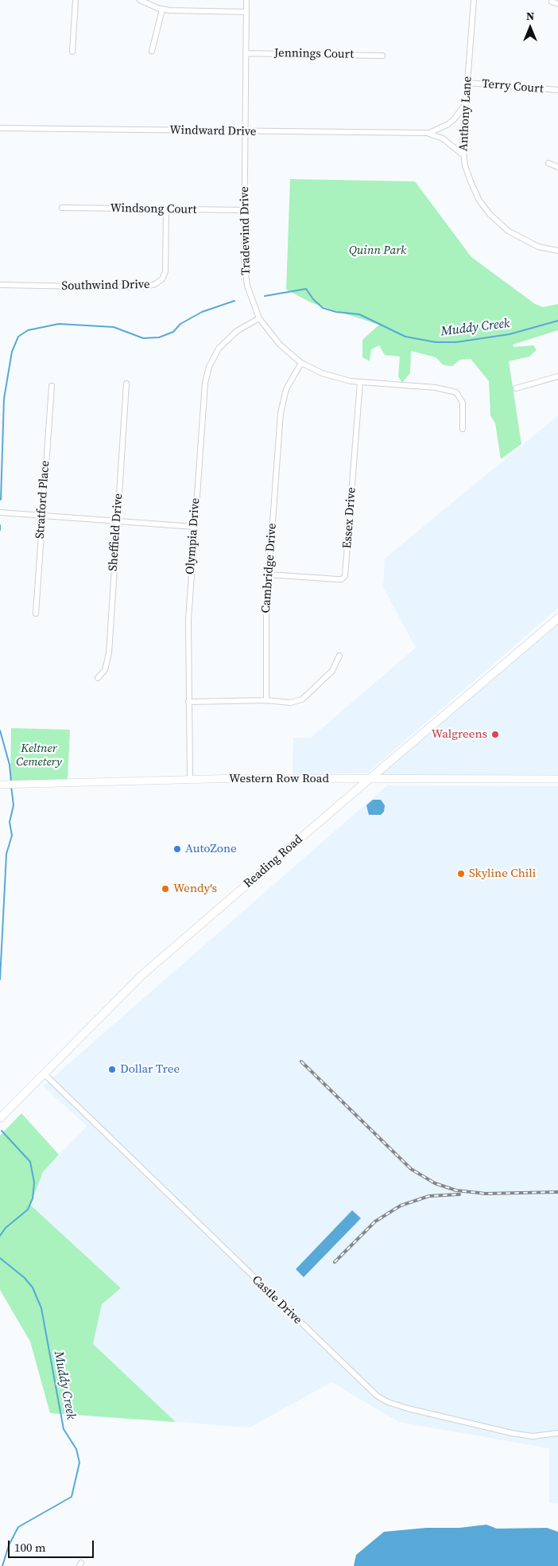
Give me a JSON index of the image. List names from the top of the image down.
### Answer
{
  "streets": {
    "main road": ["Reading Road"],
    "street": [
      "Jennings Court",
      "Terry Court",
      "Anthony Lane",
      "Windward Drive",
      "Windsong Court",
      "Tradewind Drive",
      "Southwind Drive",
      "Stratford Place",
      "Essex Drive",
      "Sheffield Drive",
      "Olympia Drive",
      "Cambridge Drive",
      "Western Row Road",
      "Castle Drive"
    ]
  },
  "crossings": [
    ["Jennings Court", "Tradewind Drive"],
    ["Terry Court", "Anthony Lane"],
    ["Anthony Lane", "Windward Drive"],
    ["Windward Drive", "Tradewind Drive"],
    ["Windsong Court", "Tradewind Drive"],
    ["Windsong Court", "Southwind Drive"],
    ["Tradewind Drive", "Essex Drive"],
    ["Tradewind Drive", "Olympia Drive"],
    ["Tradewind Drive", "Cambridge Drive"],
    ["Essex Drive", "Cambridge Drive"],
    ["Olympia Drive", "Western Row Road"],
    ["Western Row Road", "Reading Road"],
    ["Reading Road", "Castle Drive"]
  ],
  "water": ["Muddy Creek"],
  "parks": ["Quinn Park", "Keltner Cemetery"],
  "places": [
    "Walgreens",
    "AutoZone",
    "Skyline Chili",
    "Wendy's",
    "Dollar Tree"
  ],
  "scale_bar": "100 m",
  "north": "top"
}
